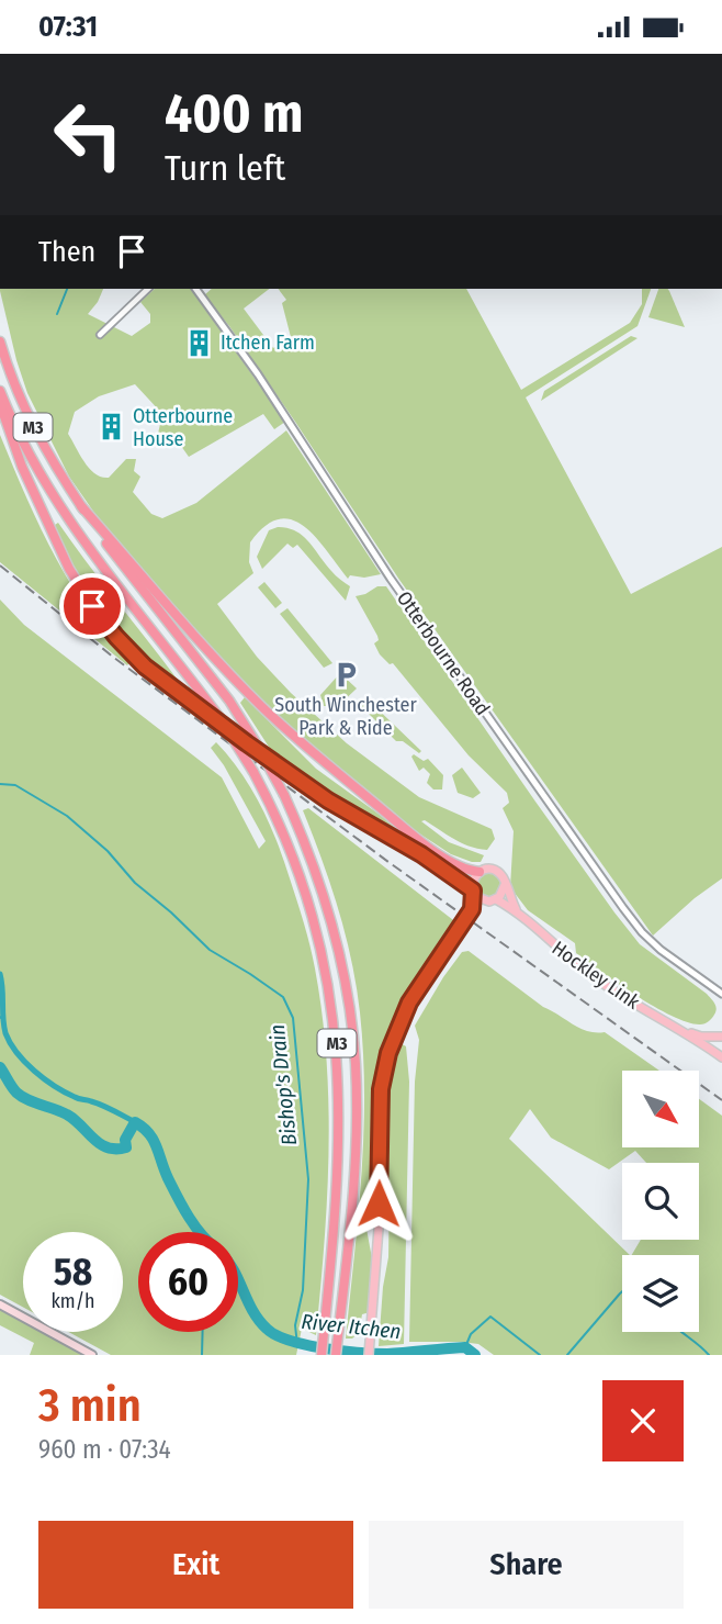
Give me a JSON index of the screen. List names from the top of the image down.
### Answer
{
  "streets": {
    "highway": ["M3"],
    "main road": ["Hockley Link"],
    "street": ["Otterbourne Road"]
  },
  "crossings": [
    ["M3", "Hockley Link"]
  ],
  "water": ["Bishop's Drain", "River Itchen"],
  "places": {
    "building": ["Itchen Farm", "Otterbourne House"],
    "parking": ["South Winchester Park & Ride"]
  },
  "north": "bottom right",
  "page": {
    "status": "07:31",
    "turn": ["400 m", "Turn left"],
    "then": "Then",
    "speed": "58 km/h",
    "limit": "60",
    "heading": ["3 min", "960 m · 07:34"],
    "buttons": ["Exit", "Share"]
  }
}
